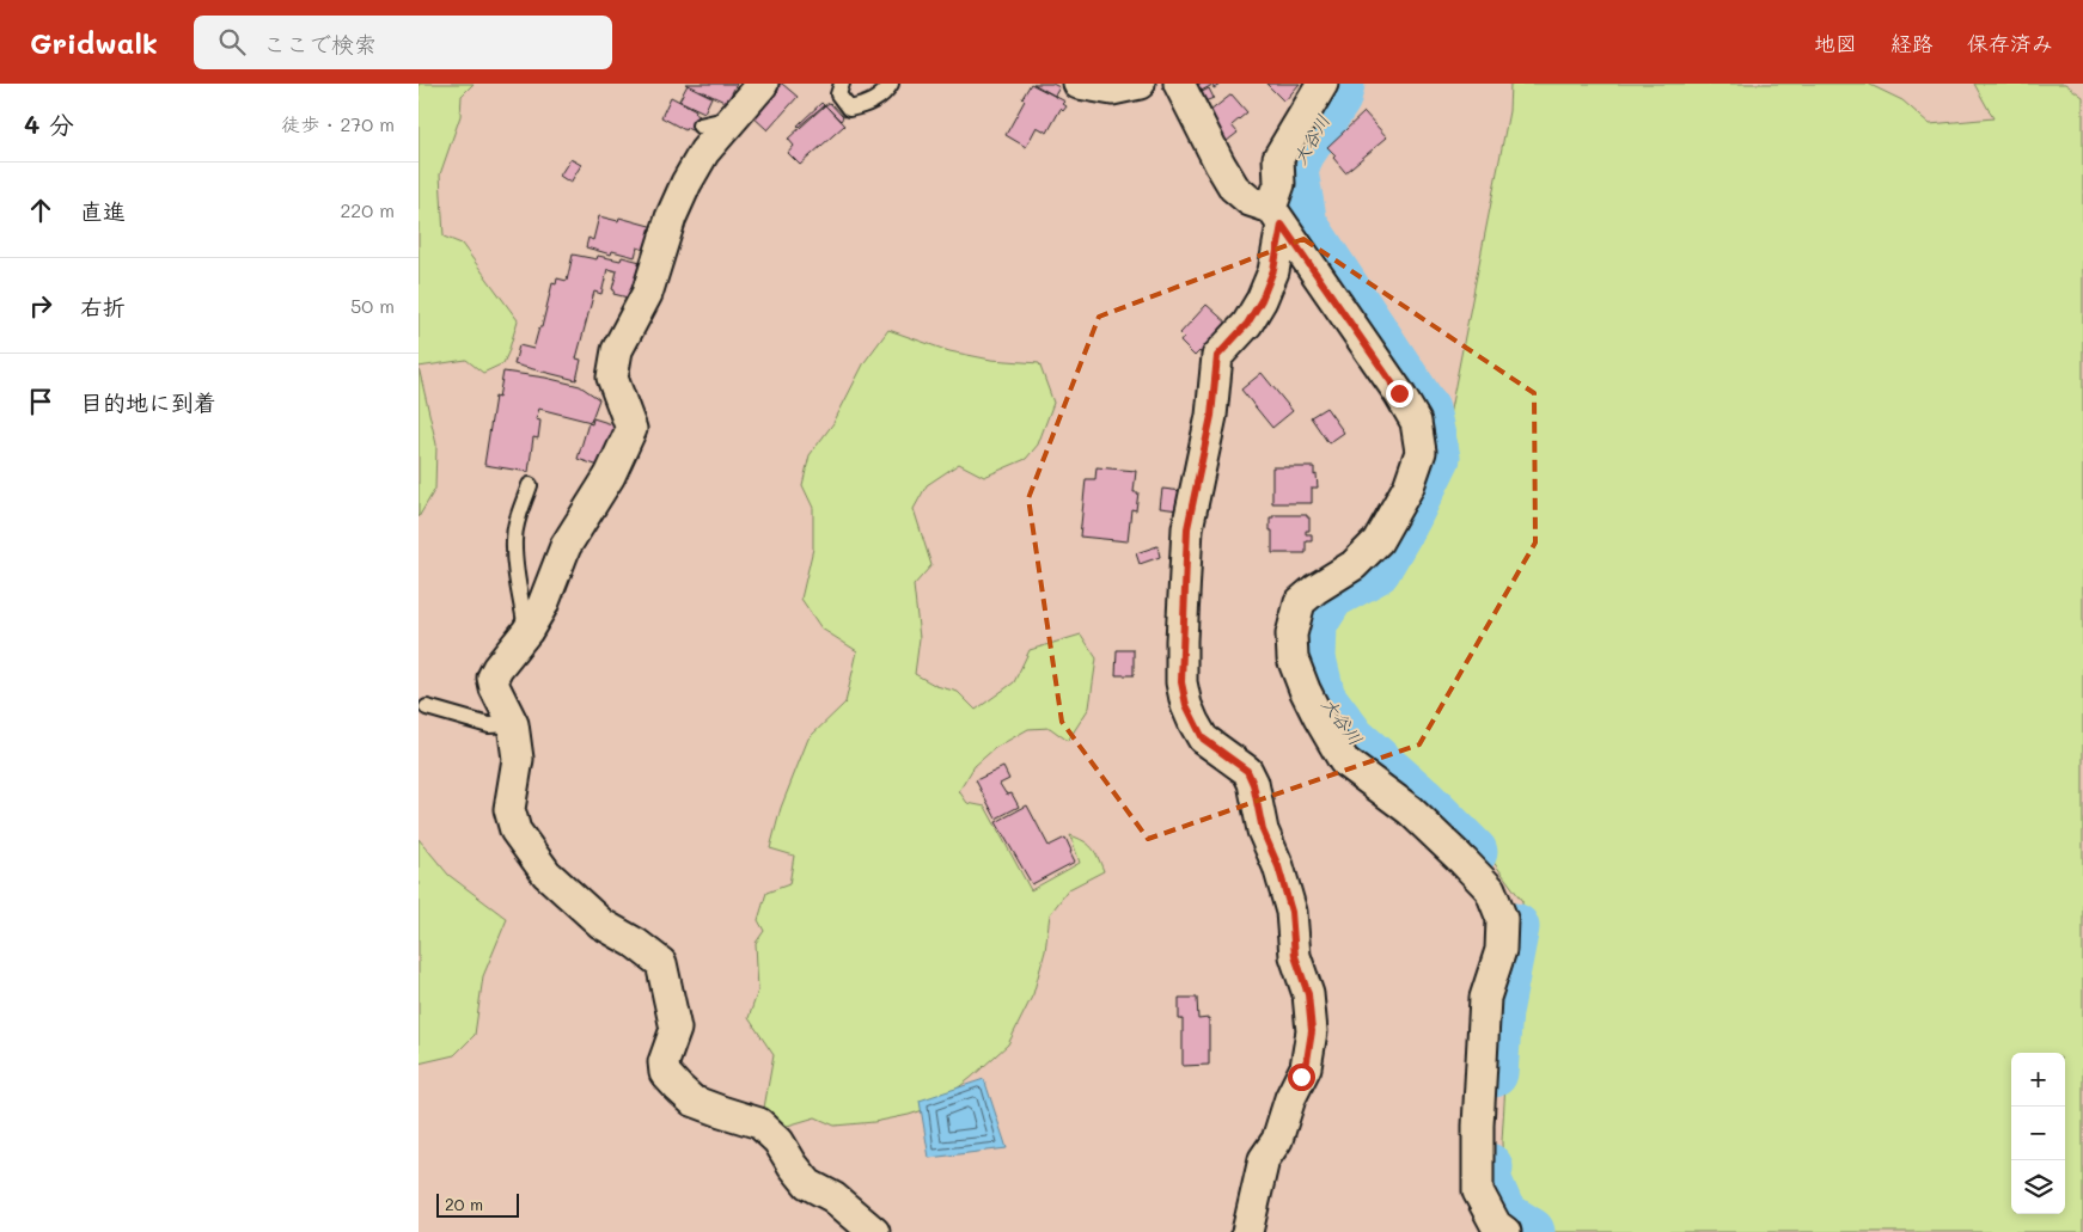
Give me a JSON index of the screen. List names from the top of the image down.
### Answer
{
  "water": ["大谷川"],
  "scale_bar": "20 m",
  "page": {
    "header": "Gridwalk",
    "search": "ここで検索",
    "nav": ["地図", "経路", "保存済み"],
    "heading": ["4 分", "徒歩 · 270 m"],
    "list": [
      ["直進", "220 m"],
      ["右折", "50 m"],
      "目的地に到着"
    ],
    "map_buttons": ["+", "−"],
    "scale": "20 m"
  }
}
